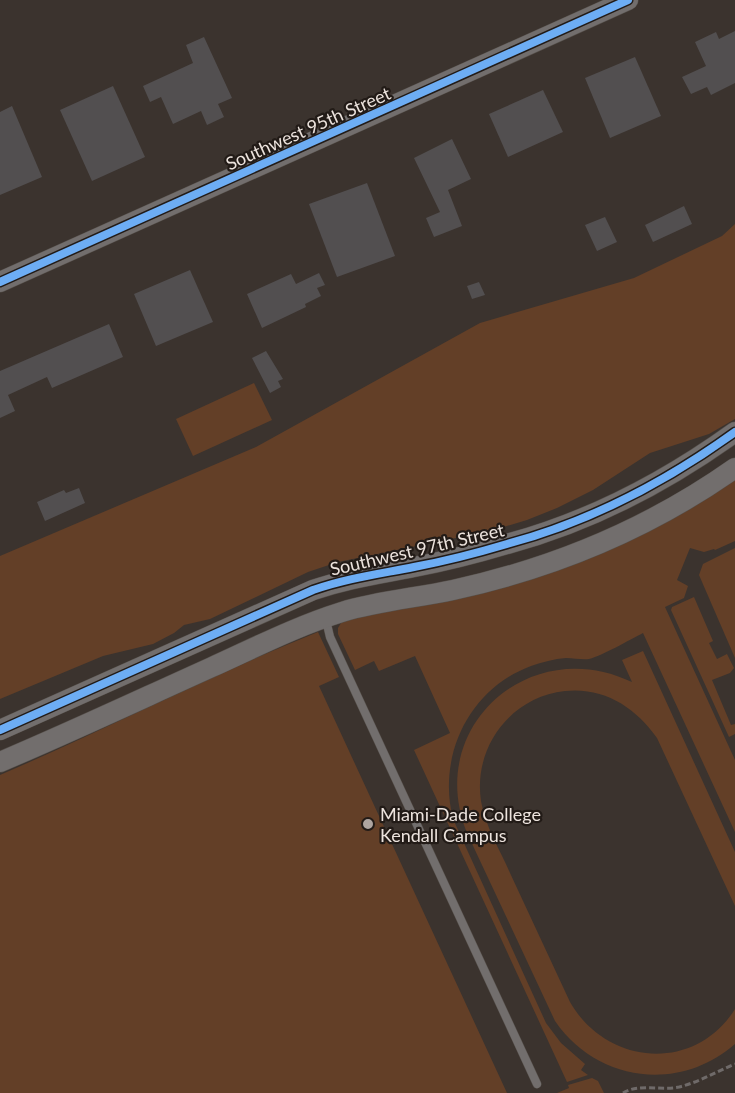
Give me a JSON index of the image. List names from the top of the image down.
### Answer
{
  "streets": {
    "street": ["Southwest 95th Street", "Southwest 97th Street"]
  },
  "places": ["Miami-Dade College Kendall Campus"]
}
